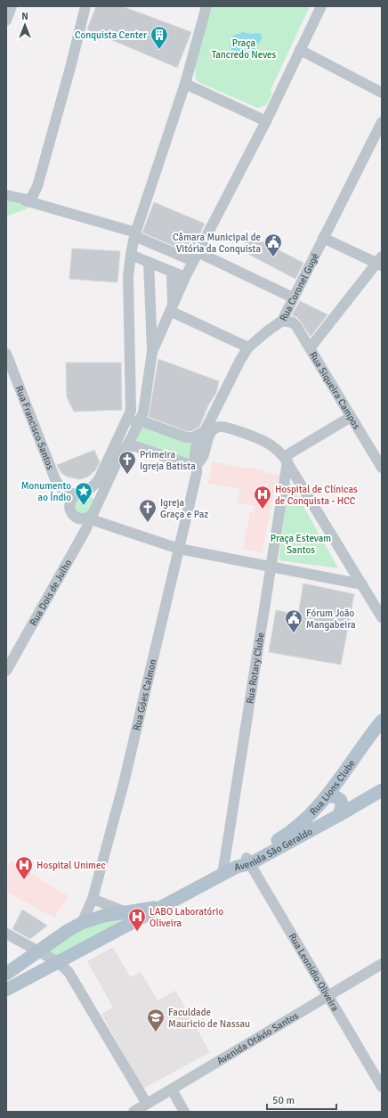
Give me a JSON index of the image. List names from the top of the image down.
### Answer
{
  "streets": {
    "main road": ["Rua Lions Clube", "Avenida São Geraldo"],
    "street": [
      "Rua Coronel Gugé",
      "Rua Siqueira Campos",
      "Rua Francisco Santos",
      "Rua Dois de Julho",
      "Rua Rotary Clube",
      "Rua Góes Calmon",
      "Rua Leonídio Oliveira",
      "Avenida Otávio Santos"
    ]
  },
  "crossings": [
    ["Rua Coronel Gugé", "Rua Siqueira Campos"],
    ["Rua Coronel Gugé", "Rua Góes Calmon"],
    ["Rua Francisco Santos", "Rua Dois de Julho"],
    ["Rua Rotary Clube", "Avenida São Geraldo"],
    ["Rua Góes Calmon", "Avenida São Geraldo"],
    ["Rua Lions Clube", "Avenida São Geraldo"],
    ["Rua Lions Clube", "Rua Leonídio Oliveira"],
    ["Avenida São Geraldo", "Rua Leonídio Oliveira"],
    ["Rua Leonídio Oliveira", "Avenida Otávio Santos"]
  ],
  "parks": ["Praça Tancredo Neves", "Praça Estevam Santos"],
  "places": {
    "building": ["Conquista Center"],
    "public building": ["Câmara Municipal de Vitória da Conquista", "Fórum João Mangabeira"],
    "church": ["Primeira Igreja Batista", "Igreja Graça e Paz"],
    "place": ["Monumento ao Índio"],
    "hospital": ["Hospital de Clínicas de Conquista - HCC", "Hospital Unimec", "LABO Laboratório Oliveira"],
    "school or university": ["Faculdade Mauricio de Nassau"]
  },
  "scale_bar": "50 m",
  "north": "top"
}
